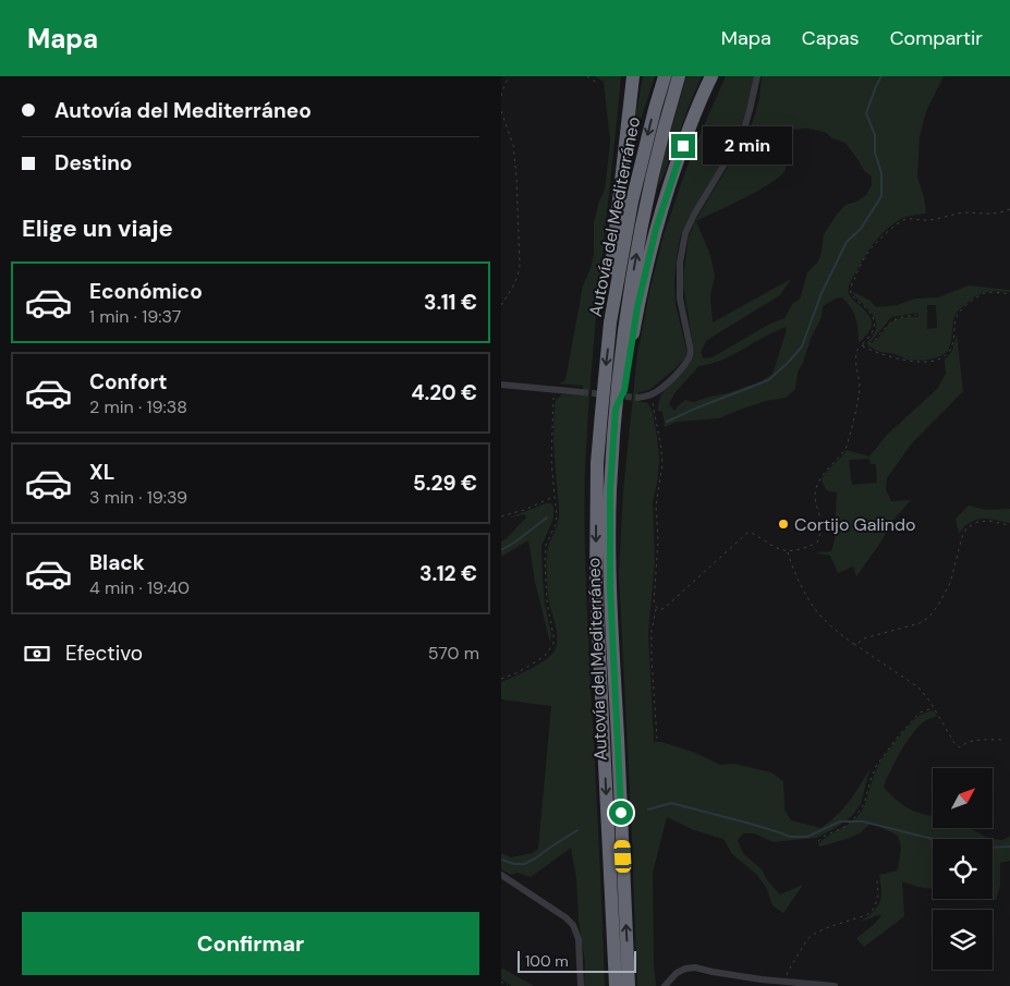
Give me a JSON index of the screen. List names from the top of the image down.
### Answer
{
  "streets": {
    "highway": ["Autovía del Mediterráneo"]
  },
  "places": ["Cortijo Galindo"],
  "scale_bar": "100 m",
  "north": "top right",
  "page": {
    "header": "Mapa",
    "nav": ["Mapa", "Capas", "Compartir"],
    "banner": ["Autovía del Mediterráneo", "Destino"],
    "bubble": "2 min",
    "heading": "Elige un viaje",
    "list": [
      {
        "name": "Económico",
        "note": "1 min · 19:37",
        "value": "3.11 €"
      },
      {
        "name": "Confort",
        "note": "2 min · 19:38",
        "value": "4.20 €"
      },
      {
        "name": "XL",
        "note": "3 min · 19:39",
        "value": "5.29 €"
      },
      {
        "name": "Black",
        "note": "4 min · 19:40",
        "value": "3.12 €"
      }
    ],
    "pay": ["Efectivo", "570 m"],
    "buttons": "Confirmar",
    "scale": "100 m"
  }
}
